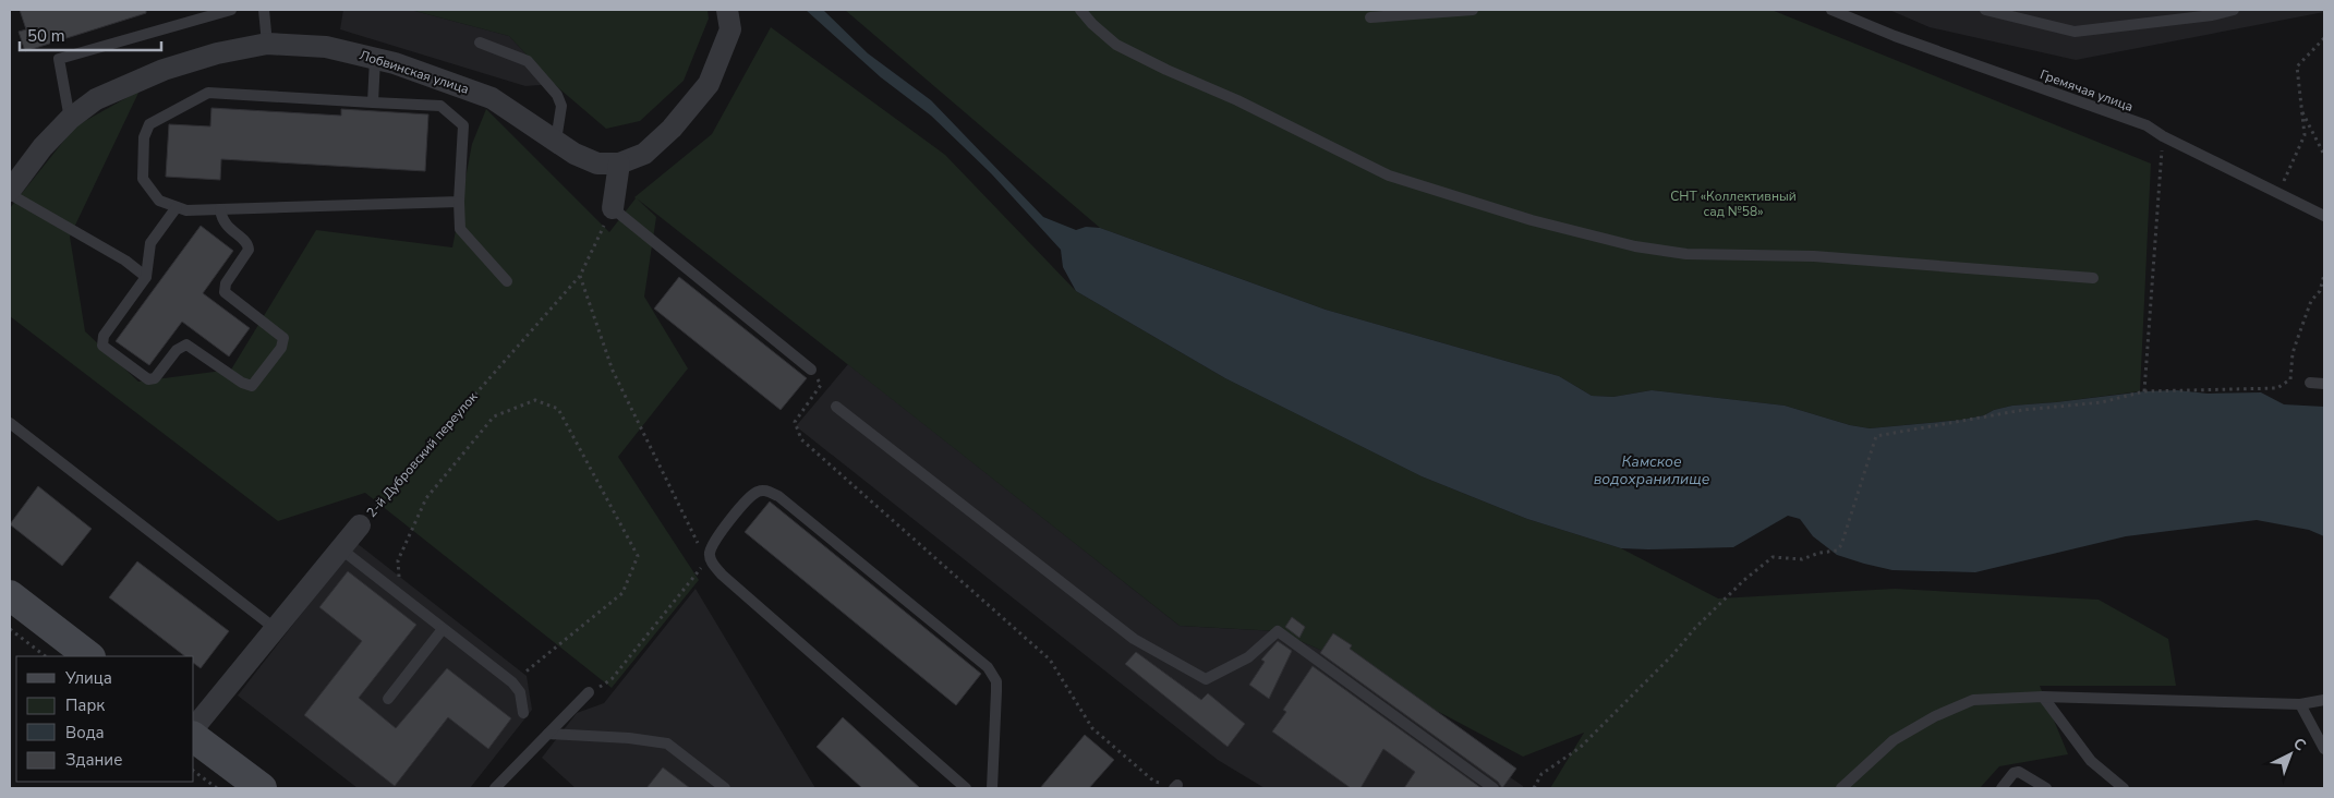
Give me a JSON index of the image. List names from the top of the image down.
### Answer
{
  "streets": {
    "street": ["Лобвинская улица", "2-й Дубровский переулок"],
    "lane": ["Гремячая улица"]
  },
  "water": ["Камское водохранилище"],
  "parks": ["СНТ «Коллективный сад №58»"],
  "legend": [
    "Улица",
    "Парк",
    "Вода",
    "Здание"
  ],
  "scale_bar": "50 m",
  "north": "top right"
}
